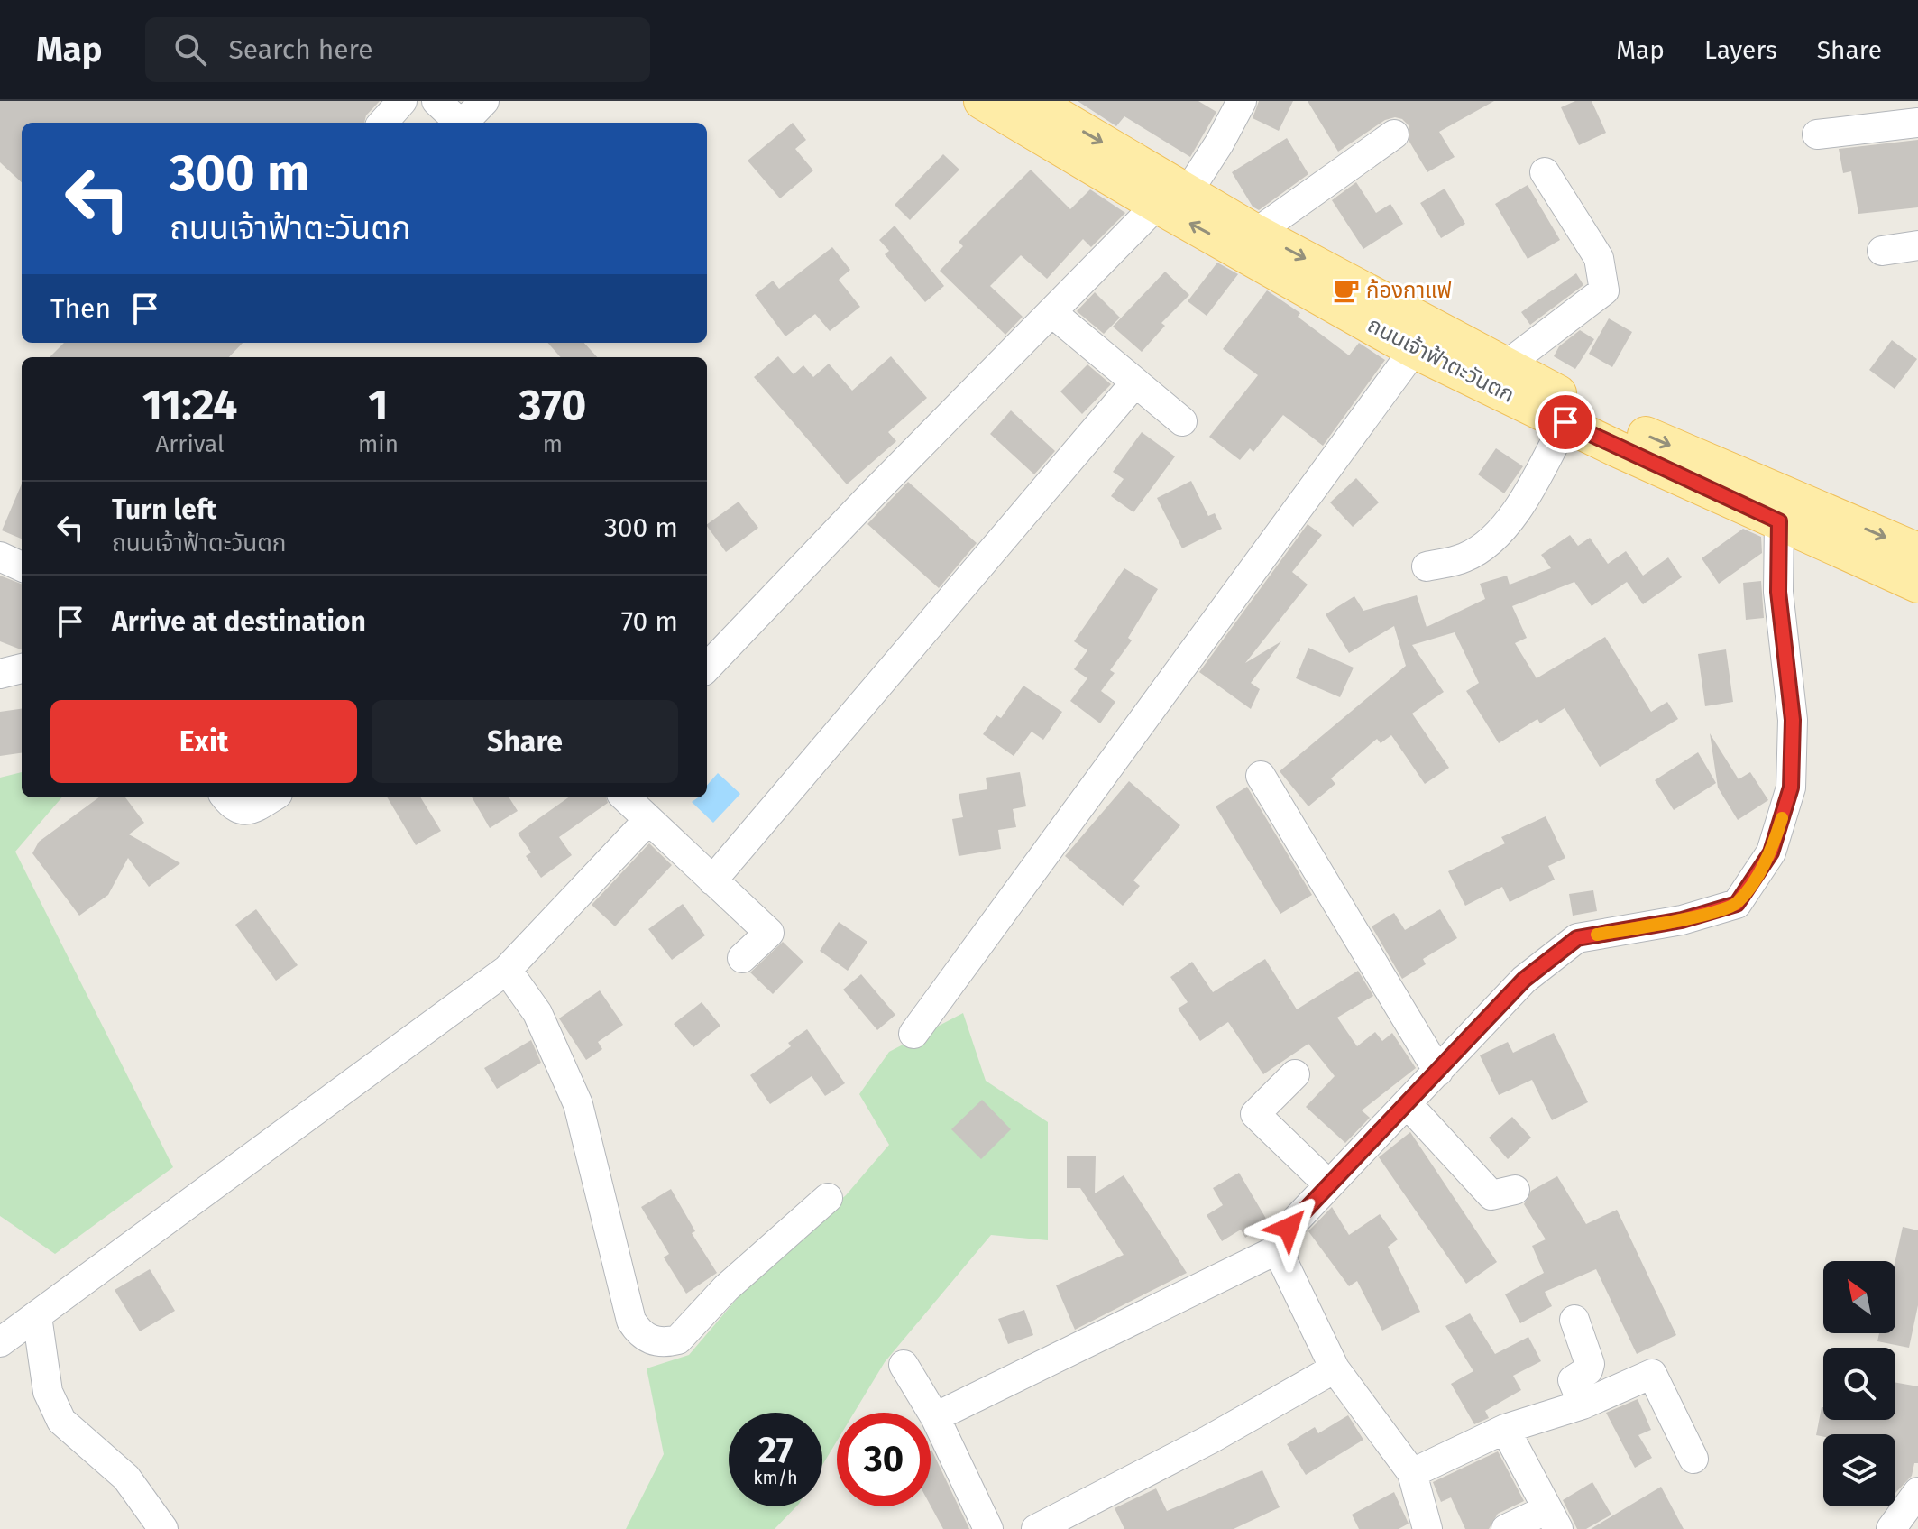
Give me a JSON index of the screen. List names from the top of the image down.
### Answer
{
  "streets": {
    "main road": ["ถนนเจ้าฟ้าตะวันตก"]
  },
  "places": {
    "cafe": ["ก้องกาแฟ"]
  },
  "north": "top left",
  "page": {
    "header": "Map",
    "search": "Search here",
    "nav": ["Map", "Layers", "Share"],
    "turn": ["300 m", "ถนนเจ้าฟ้าตะวันตก"],
    "then": "Then",
    "eta": [
      "11:24",
      "Arrival",
      "1",
      "min",
      "370",
      "m"
    ],
    "list": [
      {
        "name": "Turn left",
        "note": "ถนนเจ้าฟ้าตะวันตก",
        "value": "300 m"
      },
      {
        "name": "Arrive at destination",
        "value": "70 m"
      }
    ],
    "buttons": ["Exit", "Share"],
    "speed": "27 km/h",
    "limit": "30"
  }
}
